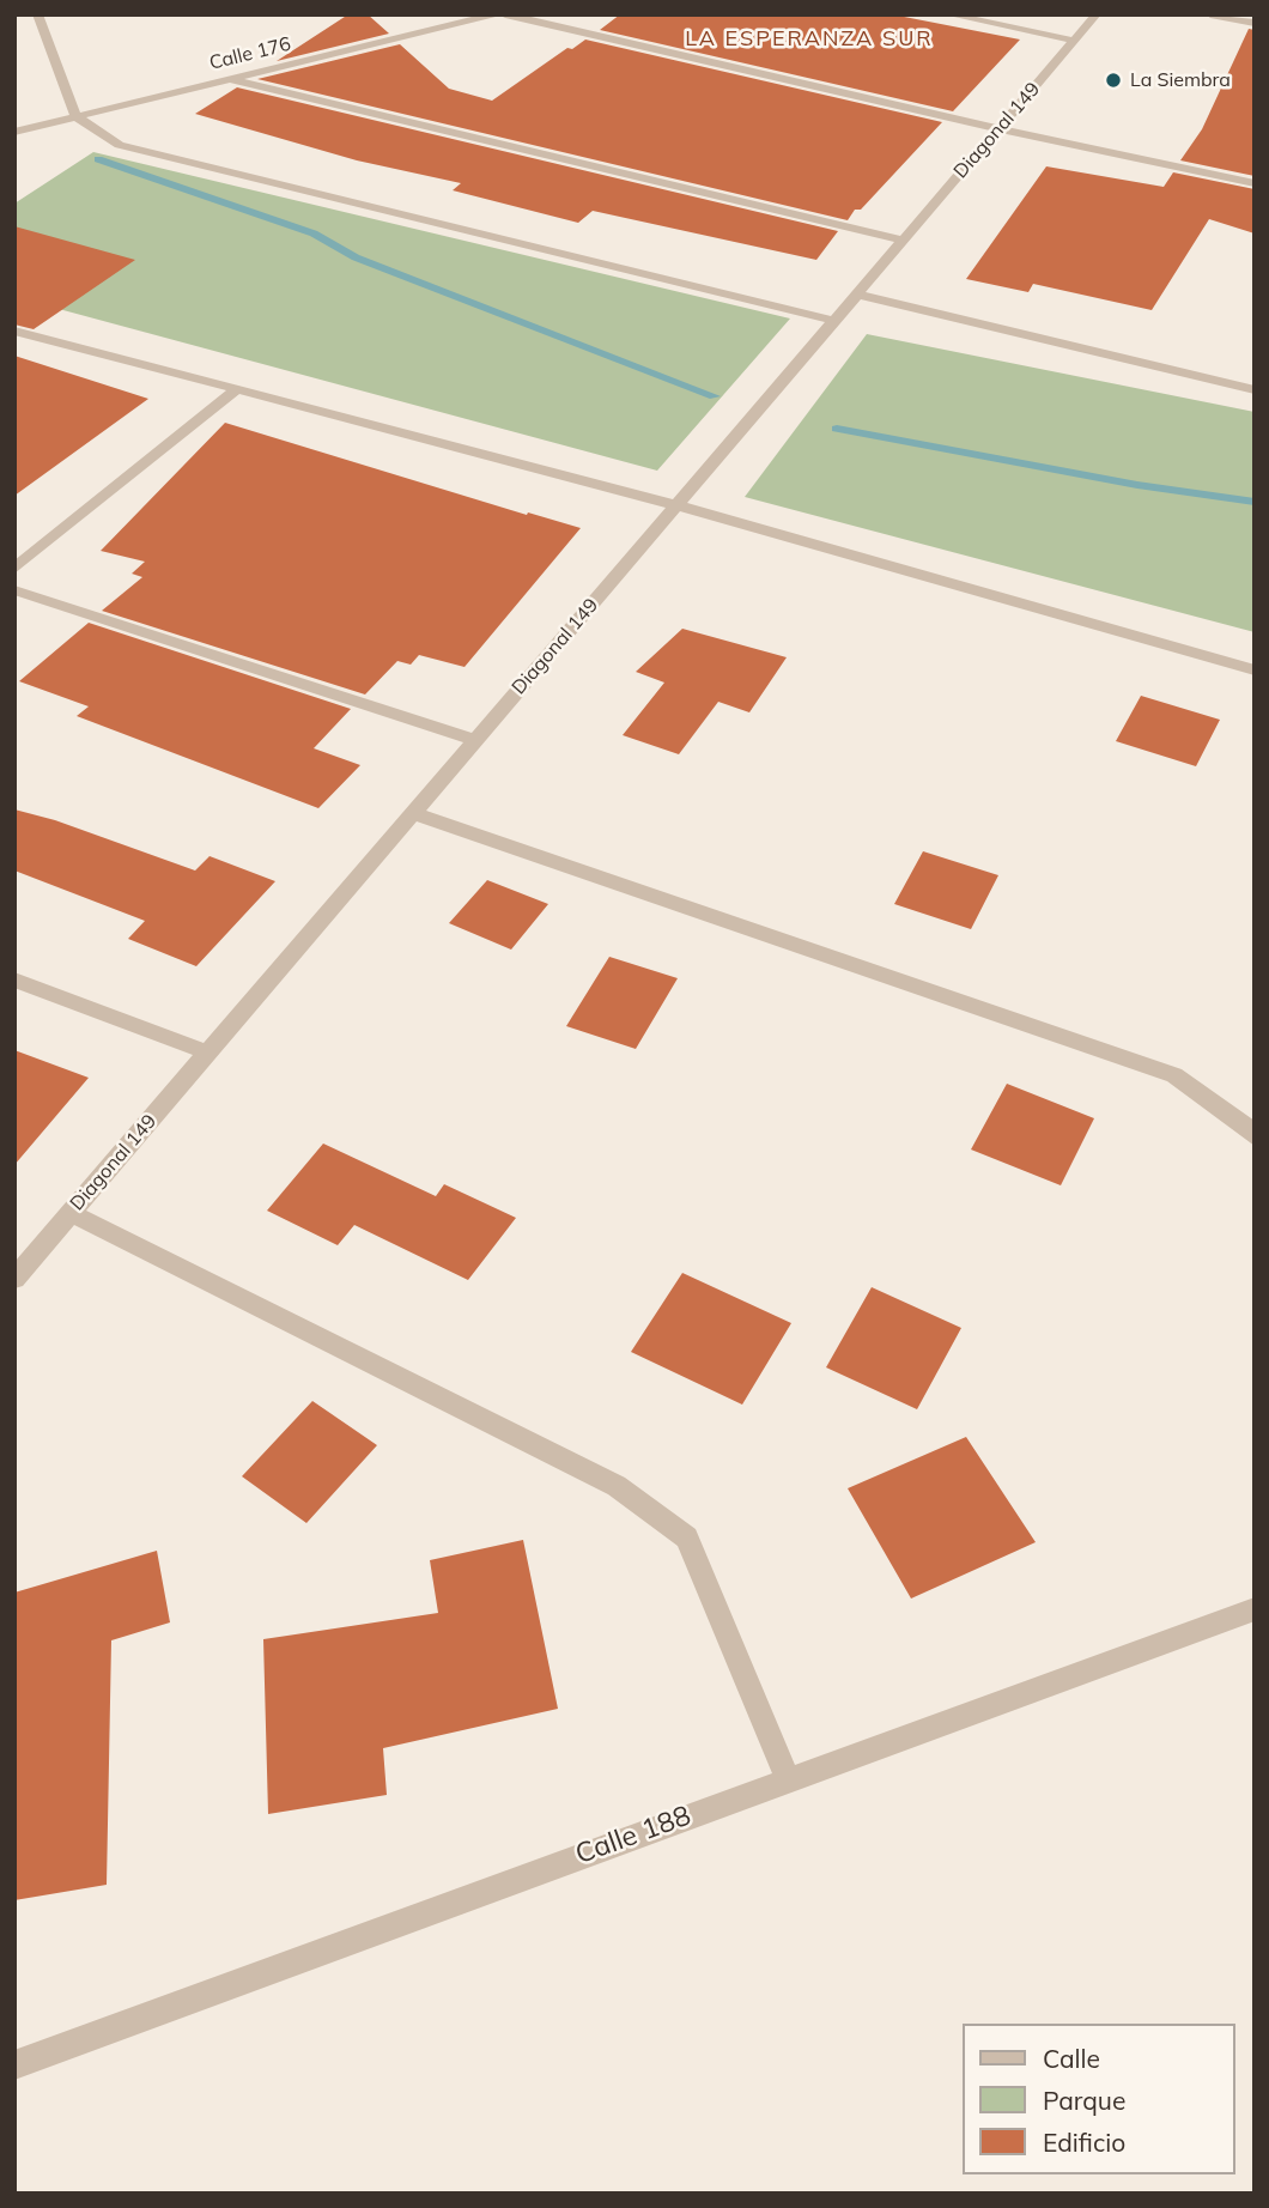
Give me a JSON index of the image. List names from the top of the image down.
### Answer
{
  "streets": {
    "street": ["Calle 176", "Diagonal 149", "Calle 188"]
  },
  "districts": ["LA ESPERANZA SUR"],
  "places": ["La Siembra"],
  "legend": ["Calle", "Parque", "Edificio"]
}
